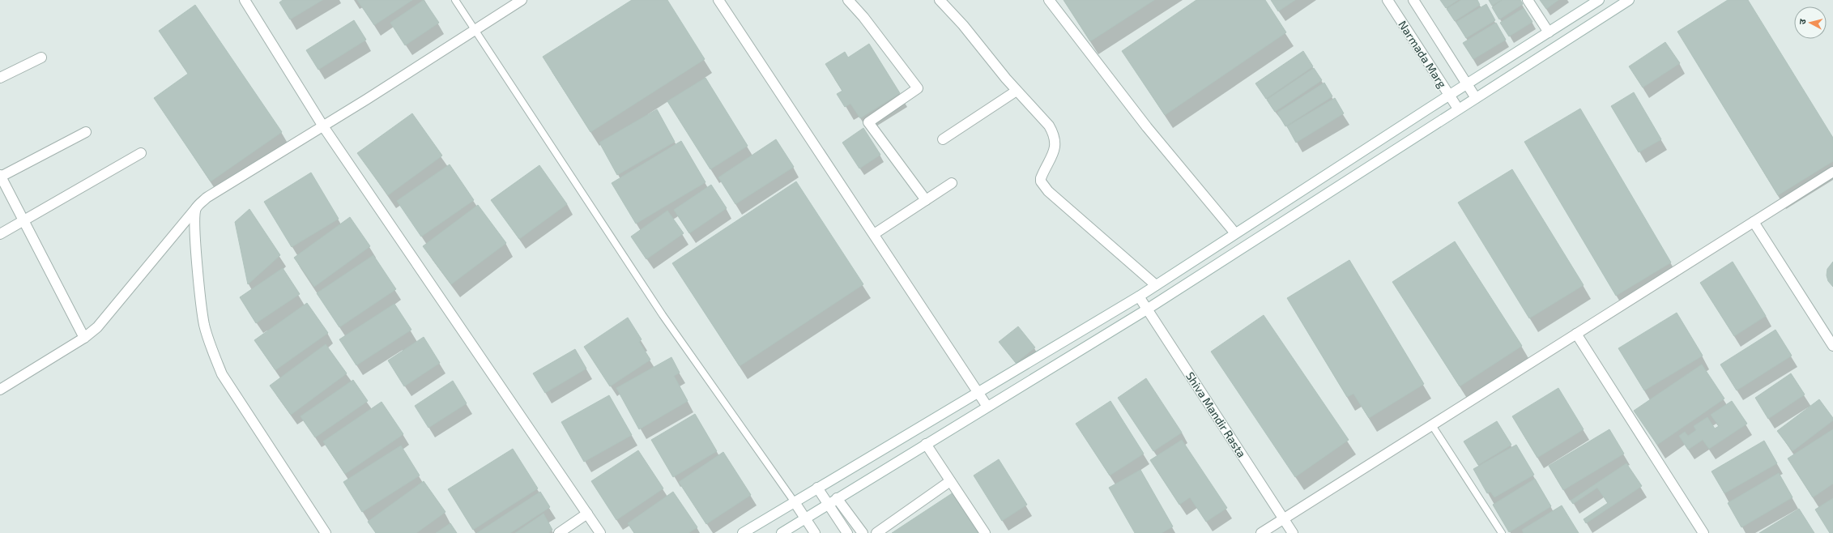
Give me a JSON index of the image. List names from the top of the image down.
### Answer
{
  "streets": {
    "street": ["Narmada Marg", "Shiva Mandir Rasta"]
  },
  "north": "left"
}
